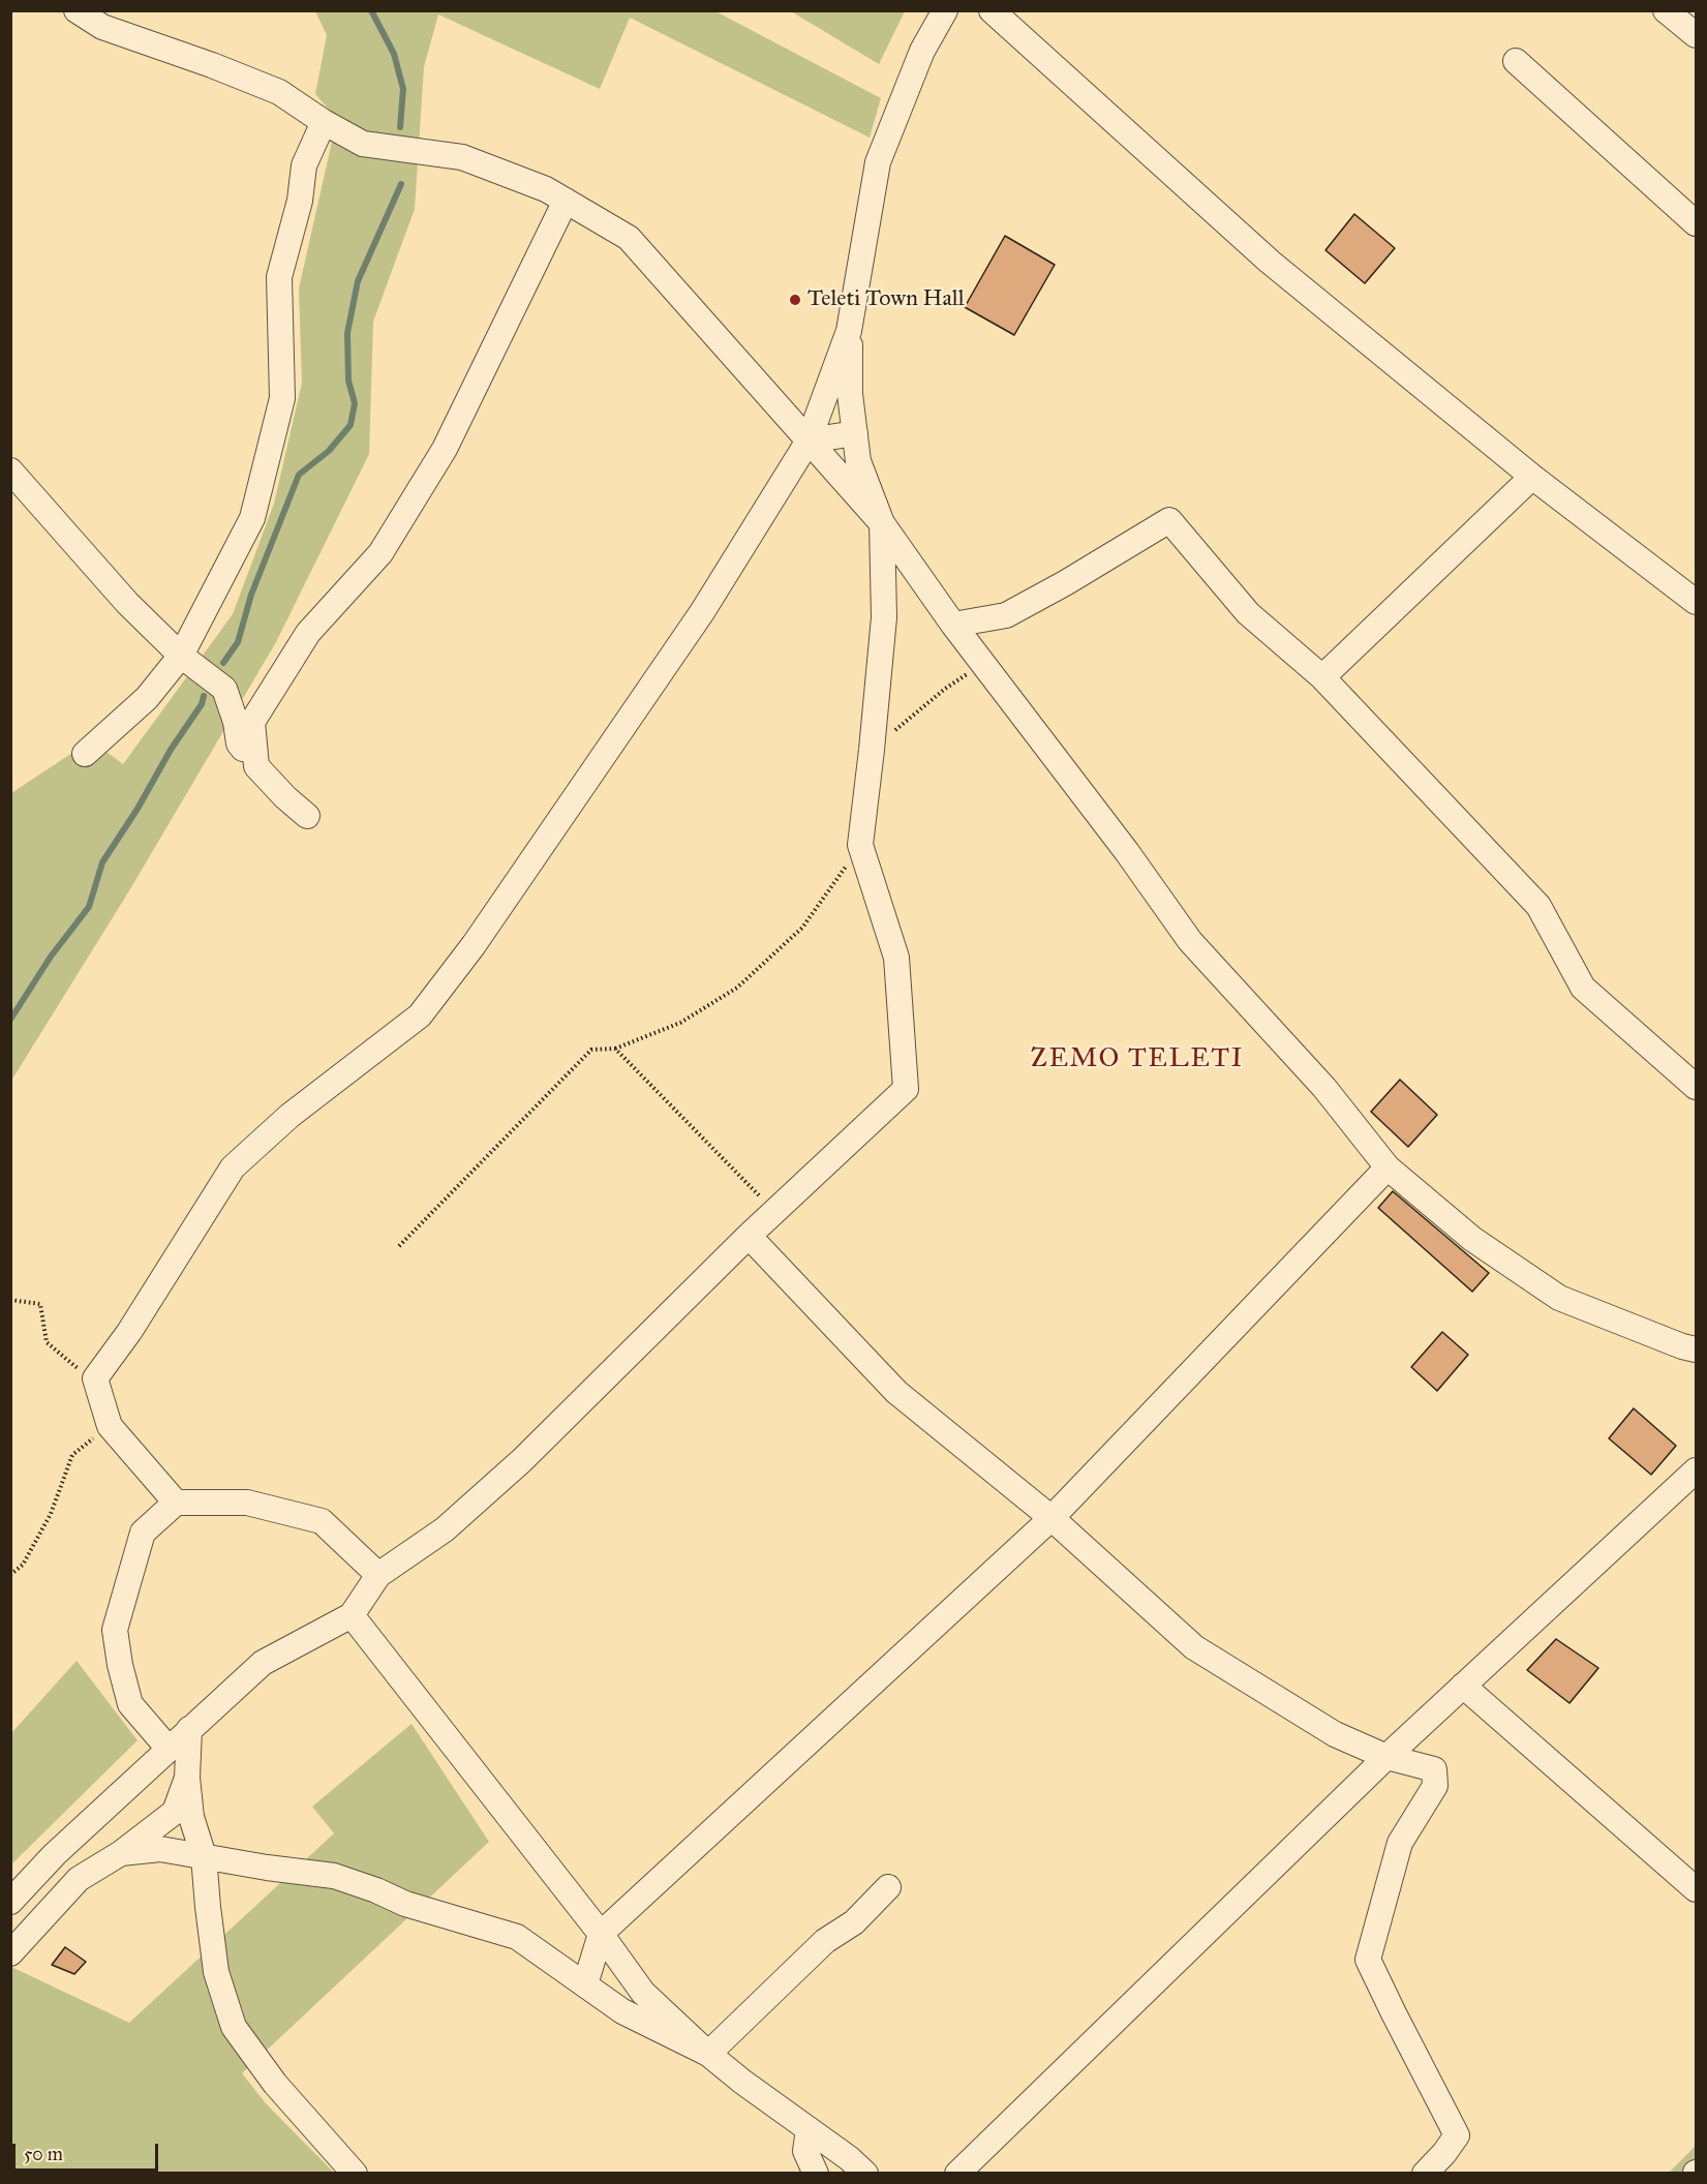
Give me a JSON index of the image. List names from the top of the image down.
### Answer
{
  "districts": ["ZEMO TELETI"],
  "places": ["Teleti Town Hall"],
  "scale_bar": "50 m"
}
